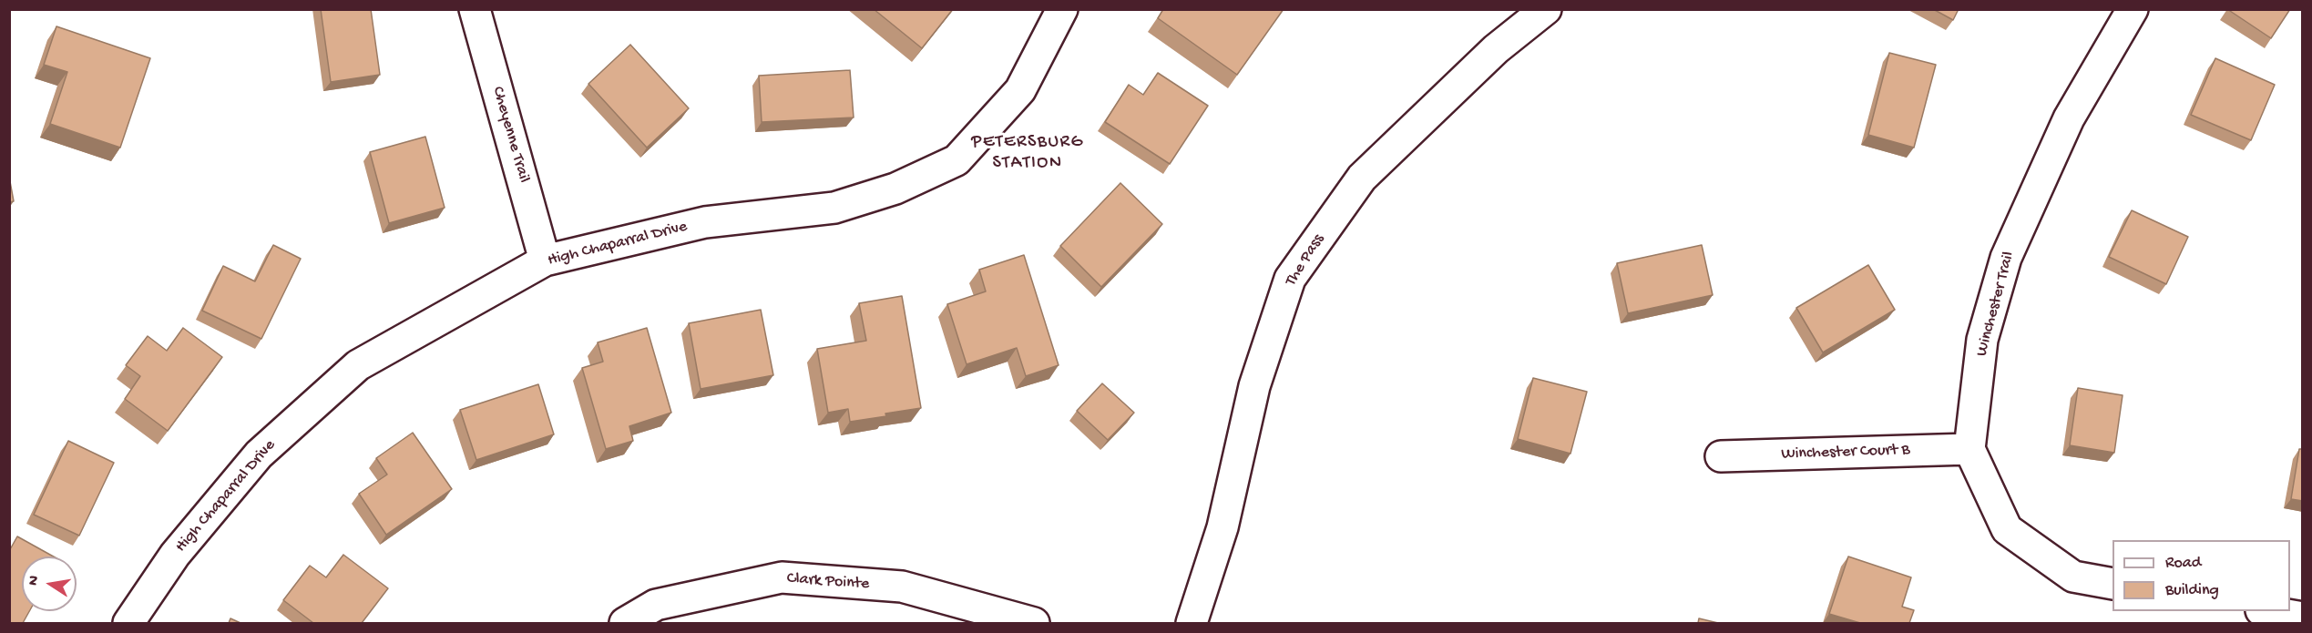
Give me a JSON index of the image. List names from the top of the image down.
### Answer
{
  "streets": {
    "street": [
      "Cheyenne Trail",
      "High Chaparral Drive",
      "The Pass",
      "Winchester Trail",
      "Winchester Court B",
      "Clark Pointe"
    ]
  },
  "crossings": [
    ["Cheyenne Trail", "High Chaparral Drive"],
    ["Winchester Trail", "Winchester Court B"]
  ],
  "districts": ["PETERSBURG STATION"],
  "legend": ["Road", "Building"],
  "north": "left"
}
